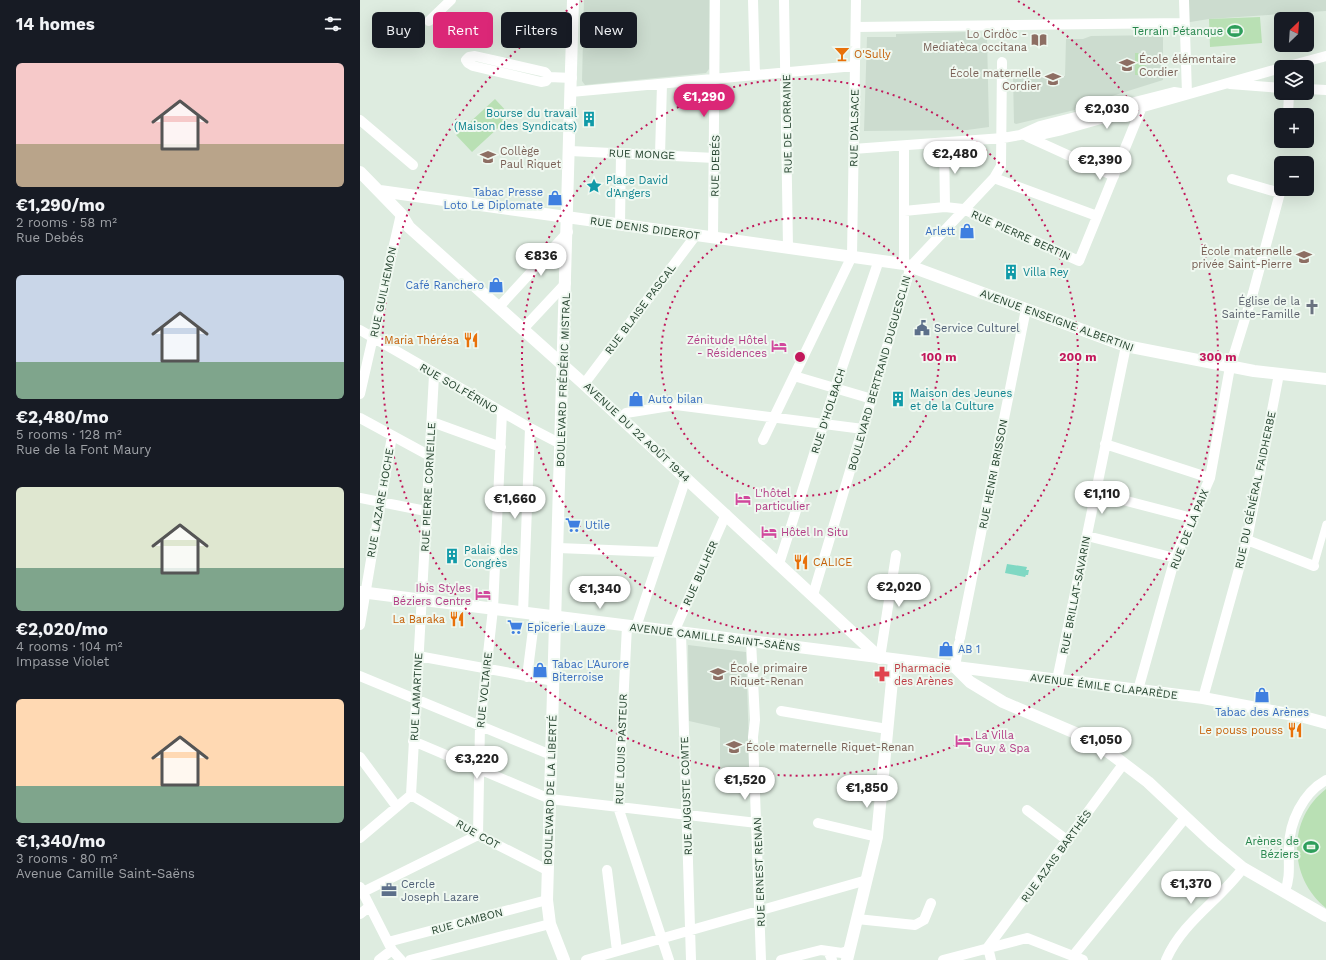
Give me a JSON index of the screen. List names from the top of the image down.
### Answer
{
  "streets": {
    "street": [
      "RUE DE LORRAINE",
      "RUE D'ALSACE",
      "RUE MONGE",
      "RUE DEBÉS",
      "RUE DENIS DIDEROT",
      "RUE PIERRE BERTIN",
      "RUE GUILHEMON",
      "RUE BLAISE PASCAL",
      "AVENUE ENSEIGNE ALBERTINI",
      "BOULEVARD BERTRAND DUGUESCLIN",
      "BOULEVARD FRÉDÉRIC MISTRAL",
      "RUE SOLFÉRINO",
      "RUE D'HOLBACH",
      "AVENUE DU 22 AOÛT 1944",
      "RUE HENRI BRISSON",
      "RUE PIERRE CORNEILLE",
      "RUE DU GÉNÉRAL FAIDHERBE",
      "RUE LAZARE HOCHE",
      "RUE DE LA PAIX",
      "RUE BULHER",
      "RUE BRILLAT-SAVARIN",
      "AVENUE CAMILLE SAINT-SAËNS",
      "AVENUE ÉMILE CLAPARÈDE",
      "RUE VOLTAIRE",
      "RUE LAMARTINE",
      "RUE LOUIS PASTEUR",
      "BOULEVARD DE LA LIBERTÉ",
      "RUE AUGUSTE COMTE",
      "RUE COT",
      "RUE AZAIS BARTHÈS",
      "RUE ERNEST RENAN",
      "RUE CAMBON"
    ]
  },
  "crossings": [
    ["RUE DE LORRAINE", "RUE DENIS DIDEROT"],
    ["RUE D'ALSACE", "RUE DENIS DIDEROT"],
    ["RUE MONGE", "RUE DEBÉS"],
    ["RUE MONGE", "BOULEVARD FRÉDÉRIC MISTRAL"],
    ["RUE DEBÉS", "RUE DENIS DIDEROT"],
    ["RUE DENIS DIDEROT", "RUE BLAISE PASCAL"],
    ["RUE DENIS DIDEROT", "AVENUE ENSEIGNE ALBERTINI"],
    ["RUE DENIS DIDEROT", "BOULEVARD BERTRAND DUGUESCLIN"],
    ["RUE DENIS DIDEROT", "BOULEVARD FRÉDÉRIC MISTRAL"],
    ["RUE DENIS DIDEROT", "RUE D'HOLBACH"],
    ["RUE DENIS DIDEROT", "AVENUE DU 22 AOÛT 1944"],
    ["RUE PIERRE BERTIN", "BOULEVARD BERTRAND DUGUESCLIN"],
    ["RUE GUILHEMON", "RUE SOLFÉRINO"],
    ["RUE GUILHEMON", "AVENUE DU 22 AOÛT 1944"],
    ["RUE BLAISE PASCAL", "AVENUE DU 22 AOÛT 1944"],
    ["AVENUE ENSEIGNE ALBERTINI", "BOULEVARD BERTRAND DUGUESCLIN"],
    ["AVENUE ENSEIGNE ALBERTINI", "RUE HENRI BRISSON"],
    ["AVENUE ENSEIGNE ALBERTINI", "RUE DU GÉNÉRAL FAIDHERBE"],
    ["AVENUE ENSEIGNE ALBERTINI", "RUE DE LA PAIX"],
    ["AVENUE ENSEIGNE ALBERTINI", "RUE BRILLAT-SAVARIN"],
    ["BOULEVARD BERTRAND DUGUESCLIN", "AVENUE DU 22 AOÛT 1944"],
    ["BOULEVARD FRÉDÉRIC MISTRAL", "RUE SOLFÉRINO"],
    ["BOULEVARD FRÉDÉRIC MISTRAL", "AVENUE DU 22 AOÛT 1944"],
    ["BOULEVARD FRÉDÉRIC MISTRAL", "AVENUE CAMILLE SAINT-SAËNS"],
    ["BOULEVARD FRÉDÉRIC MISTRAL", "BOULEVARD DE LA LIBERTÉ"],
    ["RUE SOLFÉRINO", "RUE PIERRE CORNEILLE"],
    ["RUE SOLFÉRINO", "RUE VOLTAIRE"],
    ["RUE D'HOLBACH", "AVENUE DU 22 AOÛT 1944"],
    ["AVENUE DU 22 AOÛT 1944", "RUE BULHER"],
    ["AVENUE DU 22 AOÛT 1944", "AVENUE CAMILLE SAINT-SAËNS"],
    ["AVENUE DU 22 AOÛT 1944", "AVENUE ÉMILE CLAPARÈDE"],
    ["AVENUE DU 22 AOÛT 1944", "RUE LOUIS PASTEUR"],
    ["RUE HENRI BRISSON", "AVENUE ÉMILE CLAPARÈDE"],
    ["RUE PIERRE CORNEILLE", "AVENUE CAMILLE SAINT-SAËNS"],
    ["RUE PIERRE CORNEILLE", "RUE LAMARTINE"],
    ["RUE DU GÉNÉRAL FAIDHERBE", "AVENUE ÉMILE CLAPARÈDE"],
    ["RUE LAZARE HOCHE", "AVENUE CAMILLE SAINT-SAËNS"],
    ["RUE DE LA PAIX", "AVENUE ÉMILE CLAPARÈDE"],
    ["RUE BULHER", "AVENUE CAMILLE SAINT-SAËNS"],
    ["RUE BULHER", "RUE AUGUSTE COMTE"],
    ["RUE BRILLAT-SAVARIN", "AVENUE ÉMILE CLAPARÈDE"],
    ["AVENUE CAMILLE SAINT-SAËNS", "AVENUE ÉMILE CLAPARÈDE"],
    ["AVENUE CAMILLE SAINT-SAËNS", "RUE VOLTAIRE"],
    ["AVENUE CAMILLE SAINT-SAËNS", "RUE LAMARTINE"],
    ["AVENUE CAMILLE SAINT-SAËNS", "RUE LOUIS PASTEUR"],
    ["AVENUE CAMILLE SAINT-SAËNS", "BOULEVARD DE LA LIBERTÉ"],
    ["AVENUE CAMILLE SAINT-SAËNS", "RUE AUGUSTE COMTE"],
    ["AVENUE CAMILLE SAINT-SAËNS", "RUE ERNEST RENAN"],
    ["RUE VOLTAIRE", "RUE COT"],
    ["RUE LAMARTINE", "RUE COT"],
    ["BOULEVARD DE LA LIBERTÉ", "RUE COT"],
    ["BOULEVARD DE LA LIBERTÉ", "RUE CAMBON"]
  ],
  "places": {
    "sports": ["Terrain Pétanque", "Arènes de Béziers"],
    "library": ["Lo Cirdòc - Mediatèca occitana"],
    "bar": ["O'Sully"],
    "school or university": [
      "École élémentaire Cordier",
      "École maternelle Cordier",
      "Collège Paul Riquet",
      "École maternelle privée Saint-Pierre",
      "École primaire Riquet-Renan",
      "École maternelle Riquet-Renan"
    ],
    "building": [
      "Bourse du travail (Maison des Syndicats)",
      "Villa Rey",
      "Maison des Jeunes et de la Culture",
      "Palais des Congrès"
    ],
    "place": ["Place David d'Angers"],
    "shop": [
      "Tabac Presse Loto Le Diplomate",
      "Arlett",
      "Café Ranchero",
      "Auto bilan",
      "AB 1",
      "Tabac L'Aurore Biterroise",
      "Tabac des Arènes"
    ],
    "church": ["Église de la Sainte-Famille"],
    "public building": ["Service Culturel"],
    "restaurant": [
      "Maria Thérésa",
      "CALICE",
      "La Baraka",
      "Le pouss pouss"
    ],
    "hotel": [
      "Zénitude Hôtel - Résidences",
      "L'hôtel particulier",
      "Hôtel In Situ",
      "Ibis Styles Béziers Centre",
      "La Villa Guy & Spa"
    ],
    "supermarket": ["Utile", "Epicerie Lauze"],
    "pharmacy": ["Pharmacie des Arènes"],
    "office": ["Cercle Joseph Lazare"]
  },
  "north": "top right",
  "page": {
    "heading": "14 homes",
    "map_buttons": ["+", "−"],
    "chip": [
      "Buy",
      "Rent",
      "Filters",
      "New"
    ],
    "list": [
      {
        "name": "€1,290/mo",
        "note": "2 rooms · 58 m² · Rue Debés"
      },
      {
        "name": "€2,480/mo",
        "note": "5 rooms · 128 m² · Rue de la Font Maury"
      },
      {
        "name": "€2,020/mo",
        "note": "4 rooms · 104 m² · Impasse Violet"
      },
      {
        "name": "€1,340/mo",
        "note": "3 rooms · 80 m² · Avenue Camille Saint-Saëns"
      }
    ],
    "price": [
      "€1,290",
      "€2,030",
      "€2,480",
      "€2,390",
      "€836",
      "€1,110",
      "€1,660",
      "€2,020",
      "€1,340",
      "€1,050",
      "€3,220",
      "€1,520",
      "€1,850",
      "€1,370"
    ]
  },
  "rings": ["100 m", "200 m", "300 m"]
}
